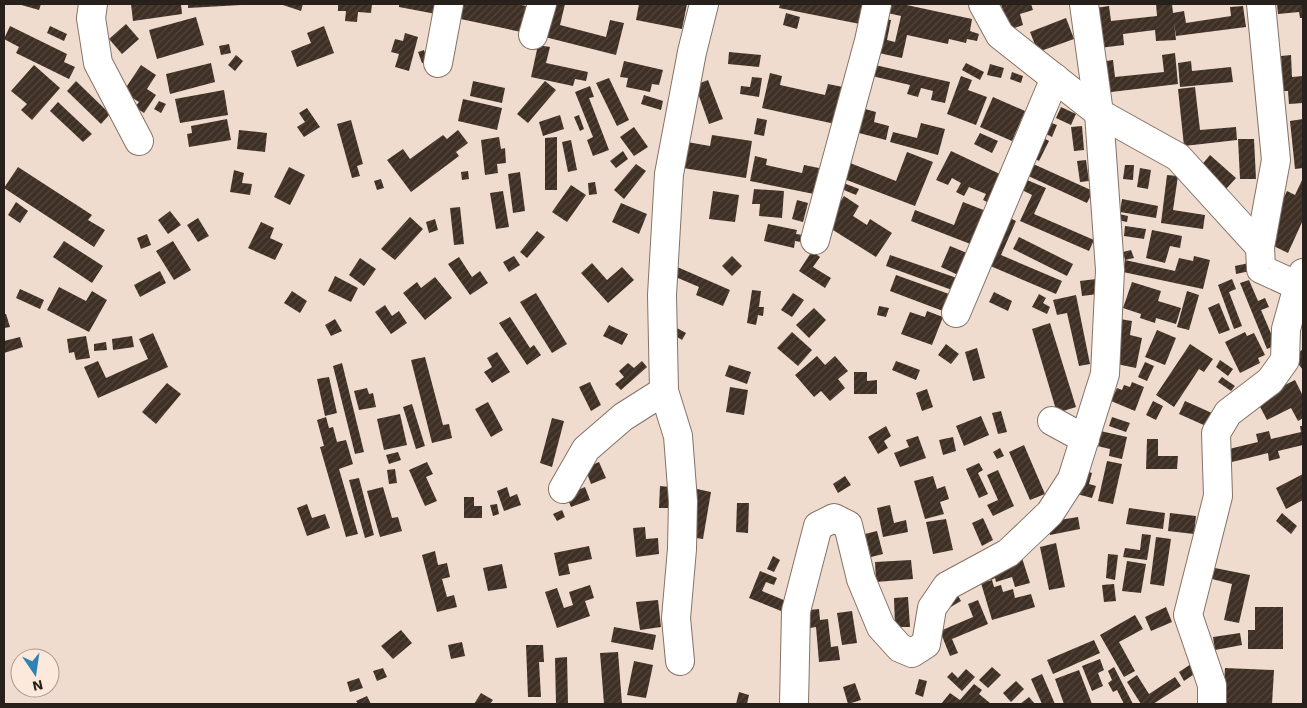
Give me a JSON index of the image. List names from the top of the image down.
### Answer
{
  "north": "bottom"
}
